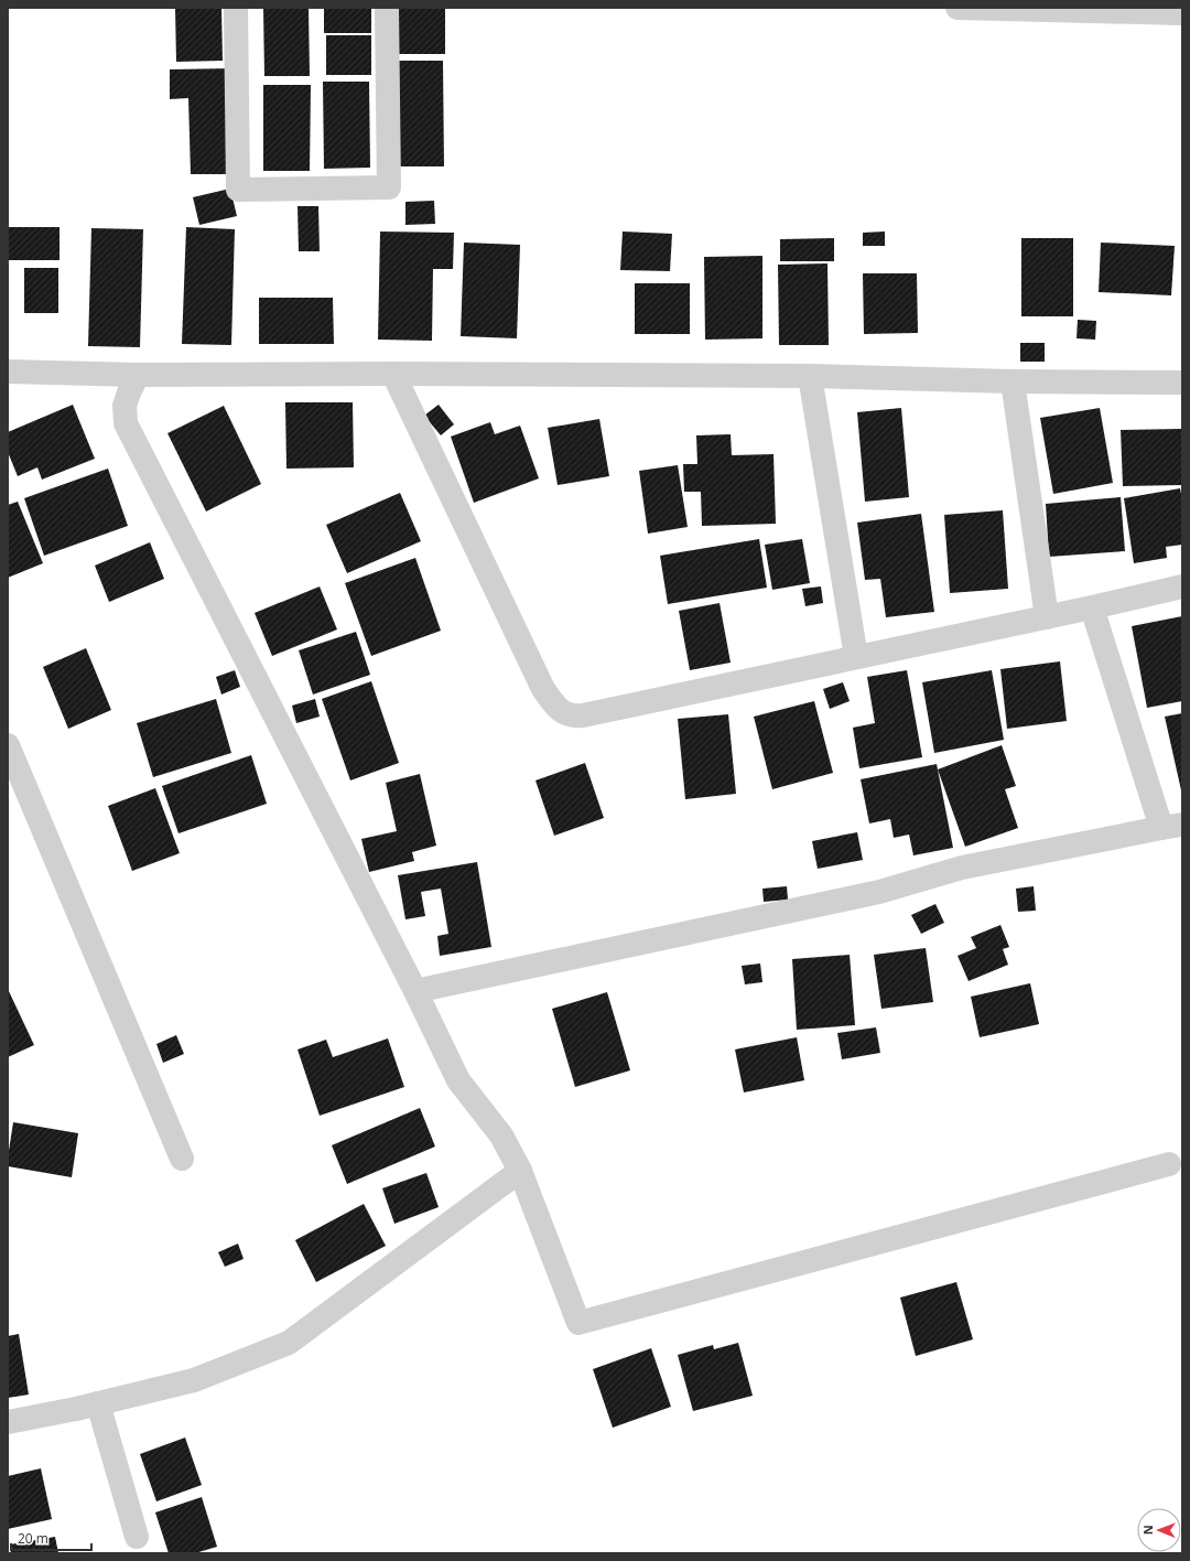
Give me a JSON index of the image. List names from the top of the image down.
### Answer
{
  "scale_bar": "20 m",
  "north": "left"
}
